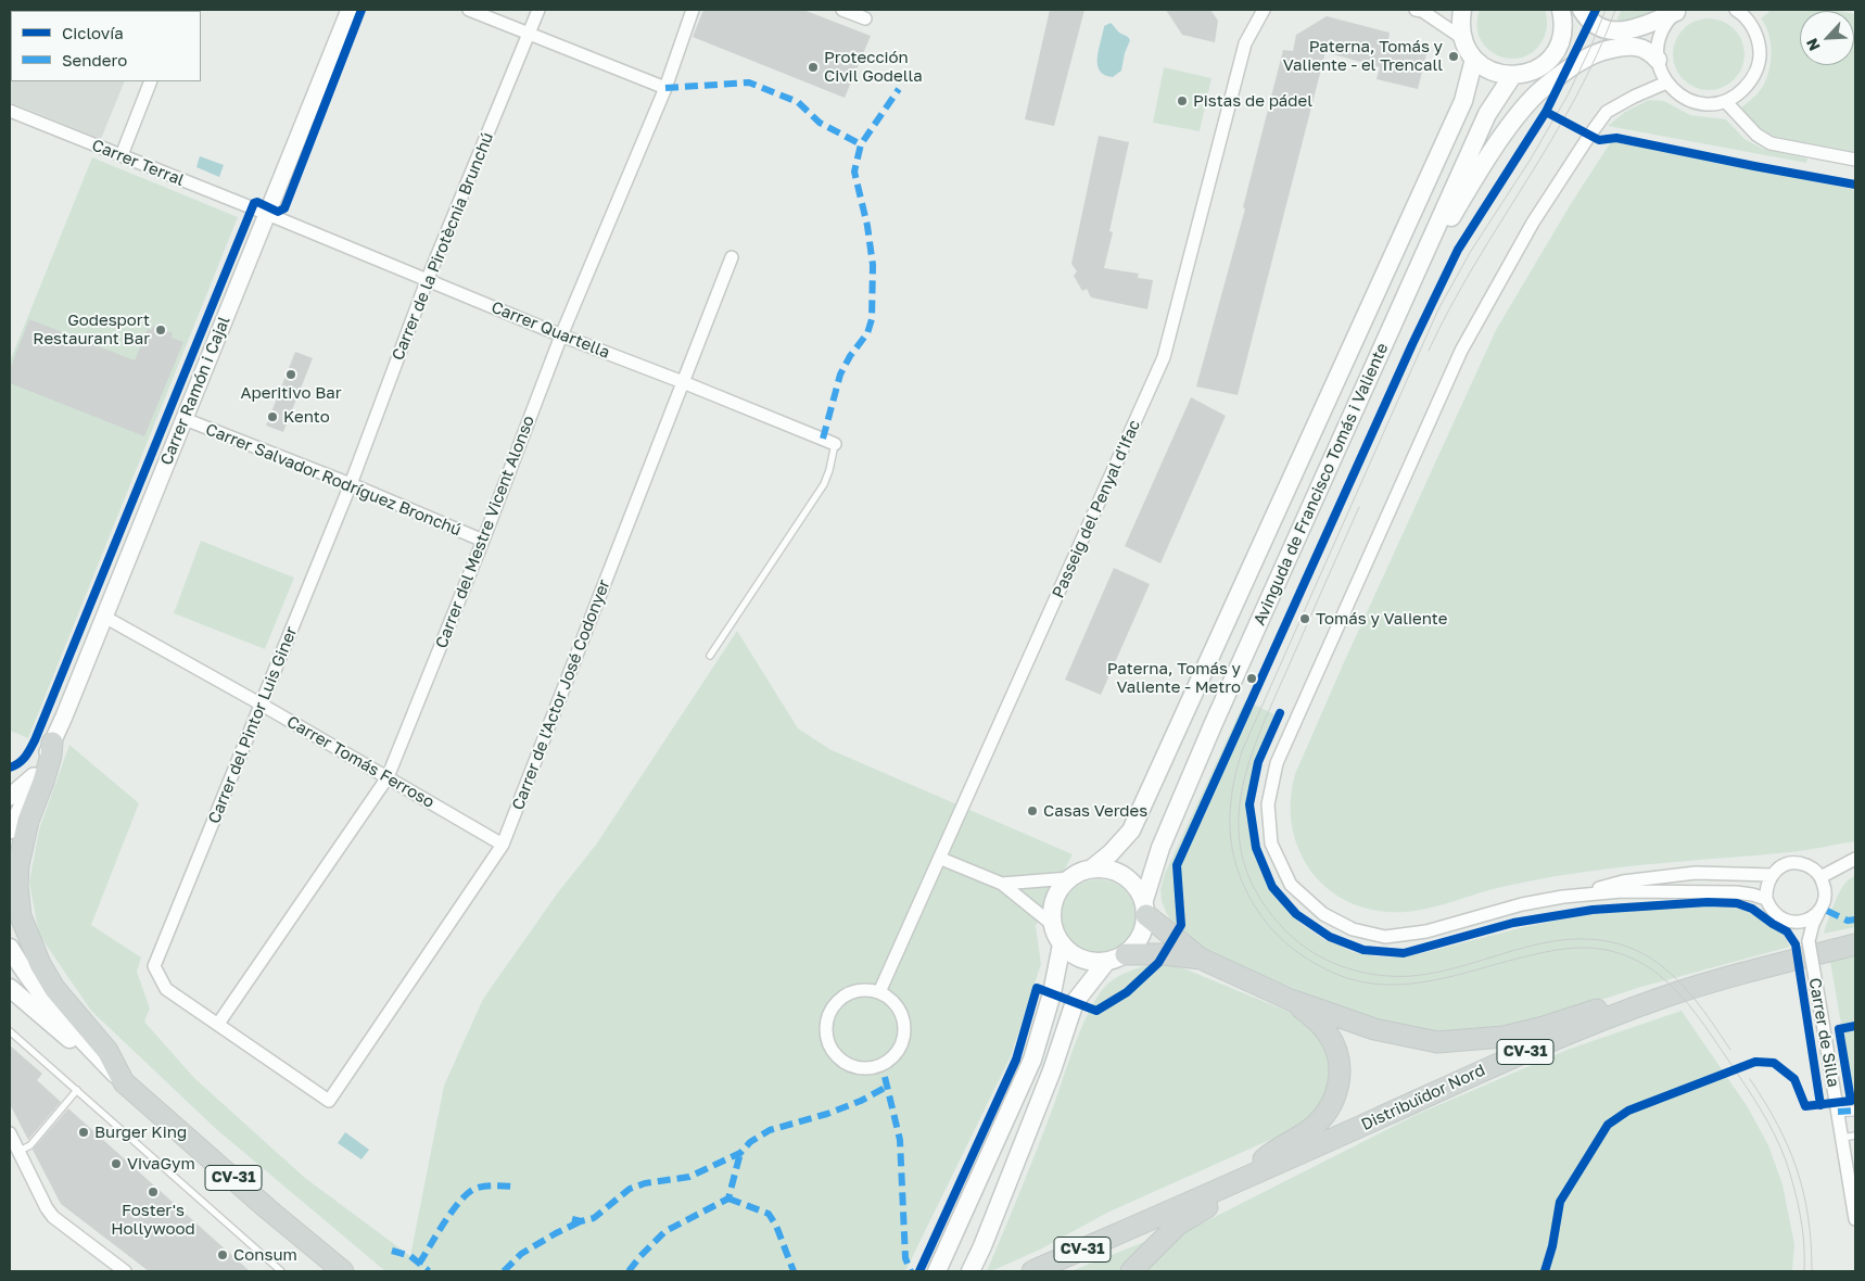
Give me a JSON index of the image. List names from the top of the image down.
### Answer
{
  "streets": {
    "main road": ["Avinguda de Francisco Tomás i Valiente", "CV-31", "Distribuïdor Nord"],
    "street": [
      "Carrer Terral",
      "Carrer de la Pirotècnia Brunchú",
      "Carrer Quartella",
      "Carrer Ramón i Cajal",
      "Carrer Salvador Rodríguez Bronchú",
      "Passeig del Penyal d'Ifac",
      "Carrer del Mestre Vicent Alonso",
      "Carrer de l'Actor José Codonyer",
      "Carrer del Pintor Luis Giner",
      "Carrer Tomás Ferroso",
      "Carrer de Silla"
    ]
  },
  "crossings": [
    ["Carrer Terral", "Carrer Quartella"],
    ["Carrer Terral", "Carrer Ramón i Cajal"],
    ["Carrer de la Pirotècnia Brunchú", "Carrer Quartella"],
    ["Carrer de la Pirotècnia Brunchú", "Carrer Salvador Rodríguez Bronchú"],
    ["Carrer de la Pirotècnia Brunchú", "Carrer del Pintor Luis Giner"],
    ["Carrer Quartella", "Carrer Ramón i Cajal"],
    ["Carrer Quartella", "Carrer del Mestre Vicent Alonso"],
    ["Carrer Quartella", "Carrer de l'Actor José Codonyer"],
    ["Carrer Ramón i Cajal", "Carrer Salvador Rodríguez Bronchú"],
    ["Carrer Ramón i Cajal", "Carrer Tomás Ferroso"],
    ["Carrer Salvador Rodríguez Bronchú", "Carrer del Mestre Vicent Alonso"],
    ["Carrer Salvador Rodríguez Bronchú", "Carrer del Pintor Luis Giner"],
    ["Carrer del Mestre Vicent Alonso", "Carrer de l'Actor José Codonyer"],
    ["Carrer del Mestre Vicent Alonso", "Carrer del Pintor Luis Giner"],
    ["Carrer del Mestre Vicent Alonso", "Carrer Tomás Ferroso"],
    ["Carrer de l'Actor José Codonyer", "Carrer del Pintor Luis Giner"],
    ["Carrer de l'Actor José Codonyer", "Carrer Tomás Ferroso"],
    ["Carrer del Pintor Luis Giner", "Carrer Tomás Ferroso"]
  ],
  "places": [
    "Paterna, Tomás y Valiente - el Trencall",
    "Protección Civil Godella",
    "Pistas de pádel",
    "Godesport Restaurant Bar",
    "Aperitivo Bar",
    "Kento",
    "Tomás y Valiente",
    "Paterna, Tomás y Valiente - Metro",
    "Casas Verdes",
    "Burger King",
    "VivaGym",
    "Foster's Hollywood",
    "Consum"
  ],
  "legend": ["Ciclovía", "Sendero"],
  "north": "bottom left"
}
